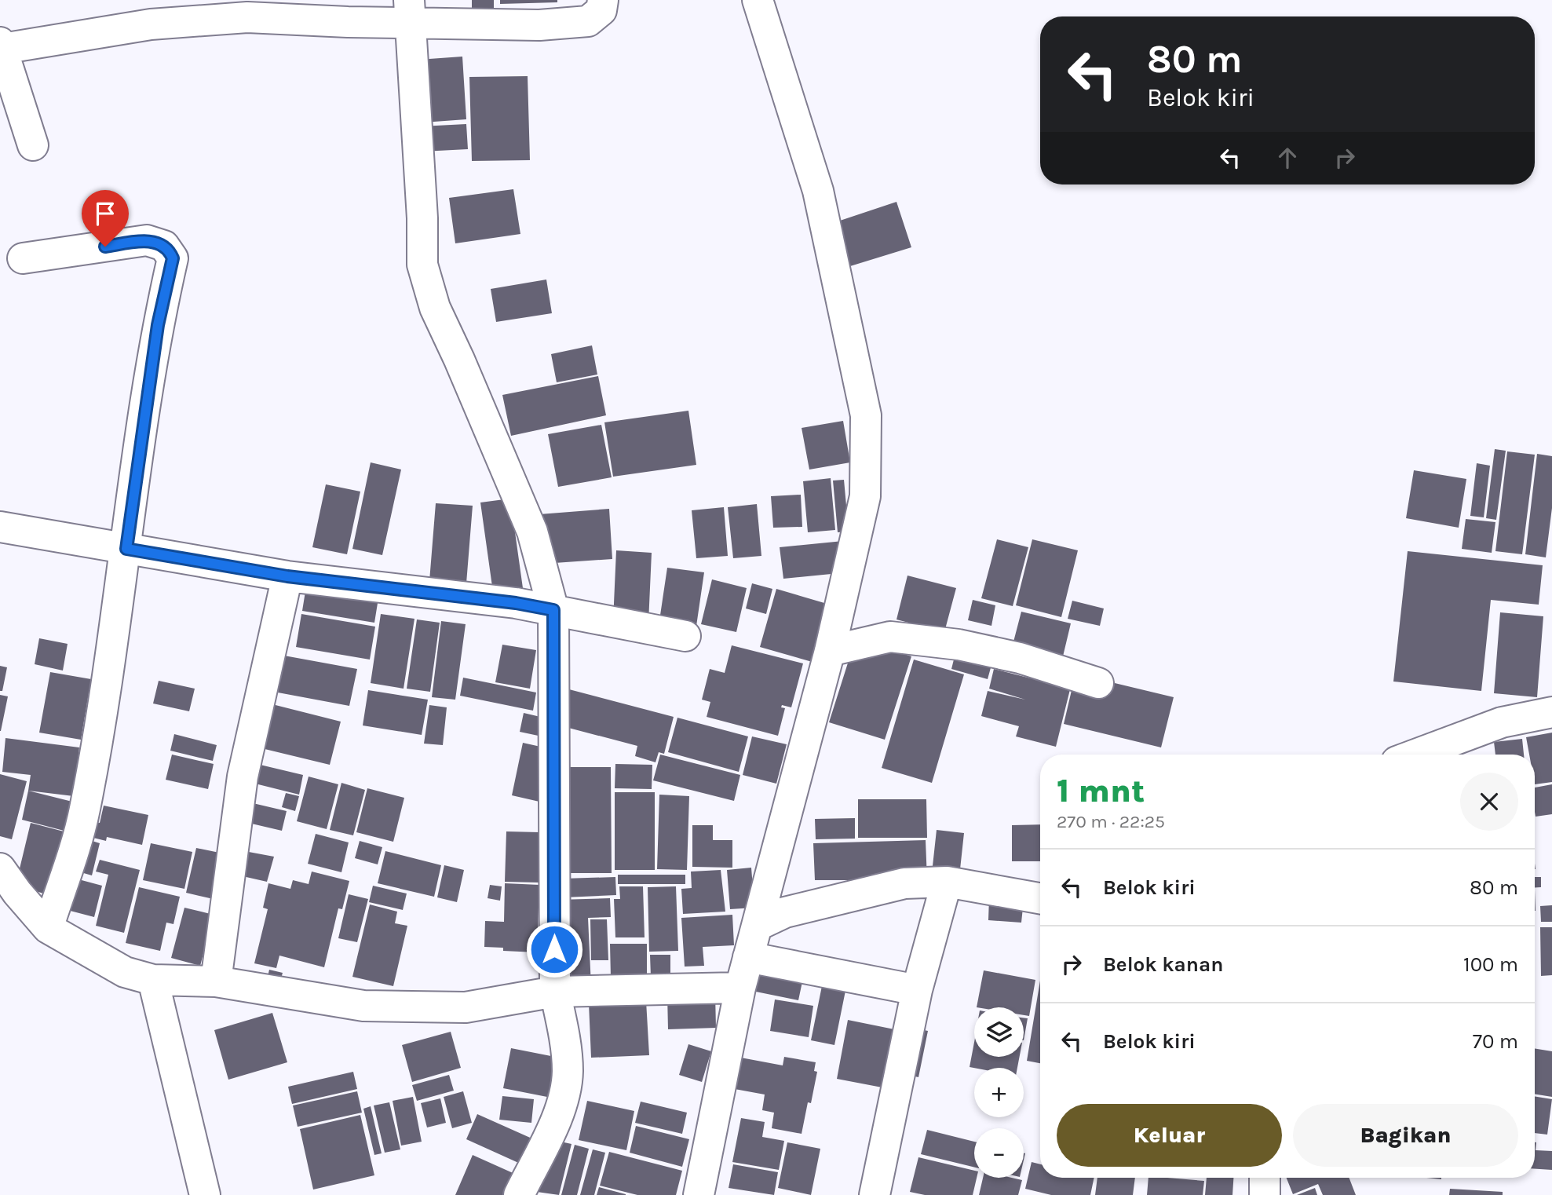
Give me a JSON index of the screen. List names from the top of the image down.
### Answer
{
  "page": {
    "turn": ["80 m", "Belok kiri"],
    "heading": ["1 mnt", "270 m · 22:25"],
    "list": [
      {
        "name": "Belok kiri",
        "value": "80 m"
      },
      {
        "name": "Belok kanan",
        "value": "100 m"
      },
      {
        "name": "Belok kiri",
        "value": "70 m"
      }
    ],
    "map_buttons": ["+", "−"],
    "buttons": ["Keluar", "Bagikan"]
  }
}
